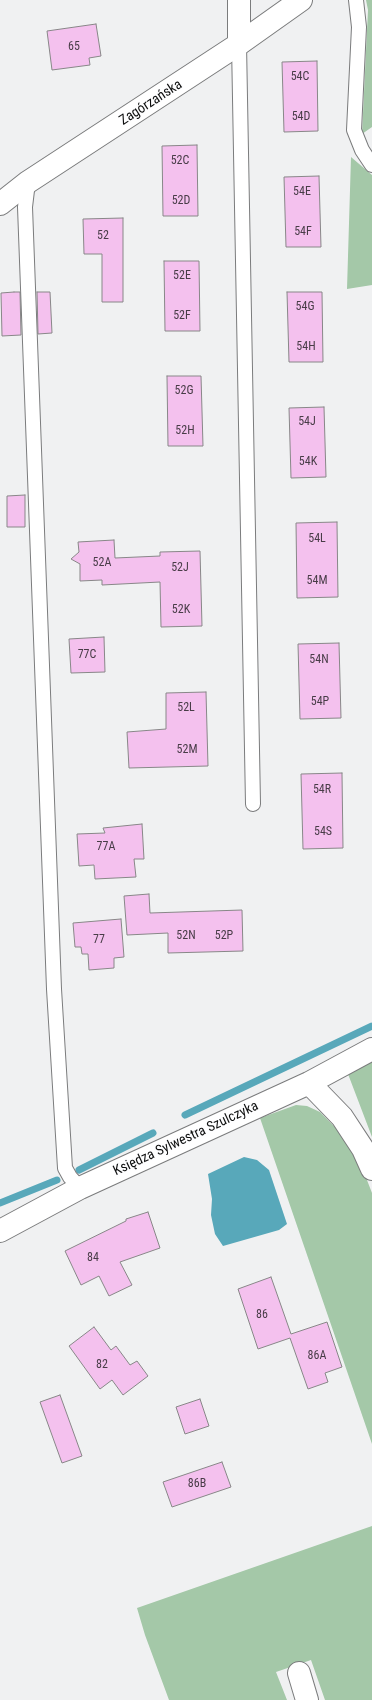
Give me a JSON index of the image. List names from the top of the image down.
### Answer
{
  "streets": {
    "street": ["Zagórzańska", "Księdza Sylwestra Szulczyka"]
  },
  "house_numbers": [
    "65",
    "54C",
    "54D",
    "52C",
    "54E",
    "52D",
    "54F",
    "52",
    "52E",
    "54G",
    "52F",
    "54H",
    "52G",
    "54J",
    "52H",
    "54K",
    "54L",
    "52A",
    "52J",
    "54M",
    "52K",
    "77C",
    "54N",
    "54P",
    "52L",
    "52M",
    "54R",
    "54S",
    "77A",
    "52N",
    "52P",
    "77",
    "84",
    "86",
    "86A",
    "82",
    "86B"
  ]
}
